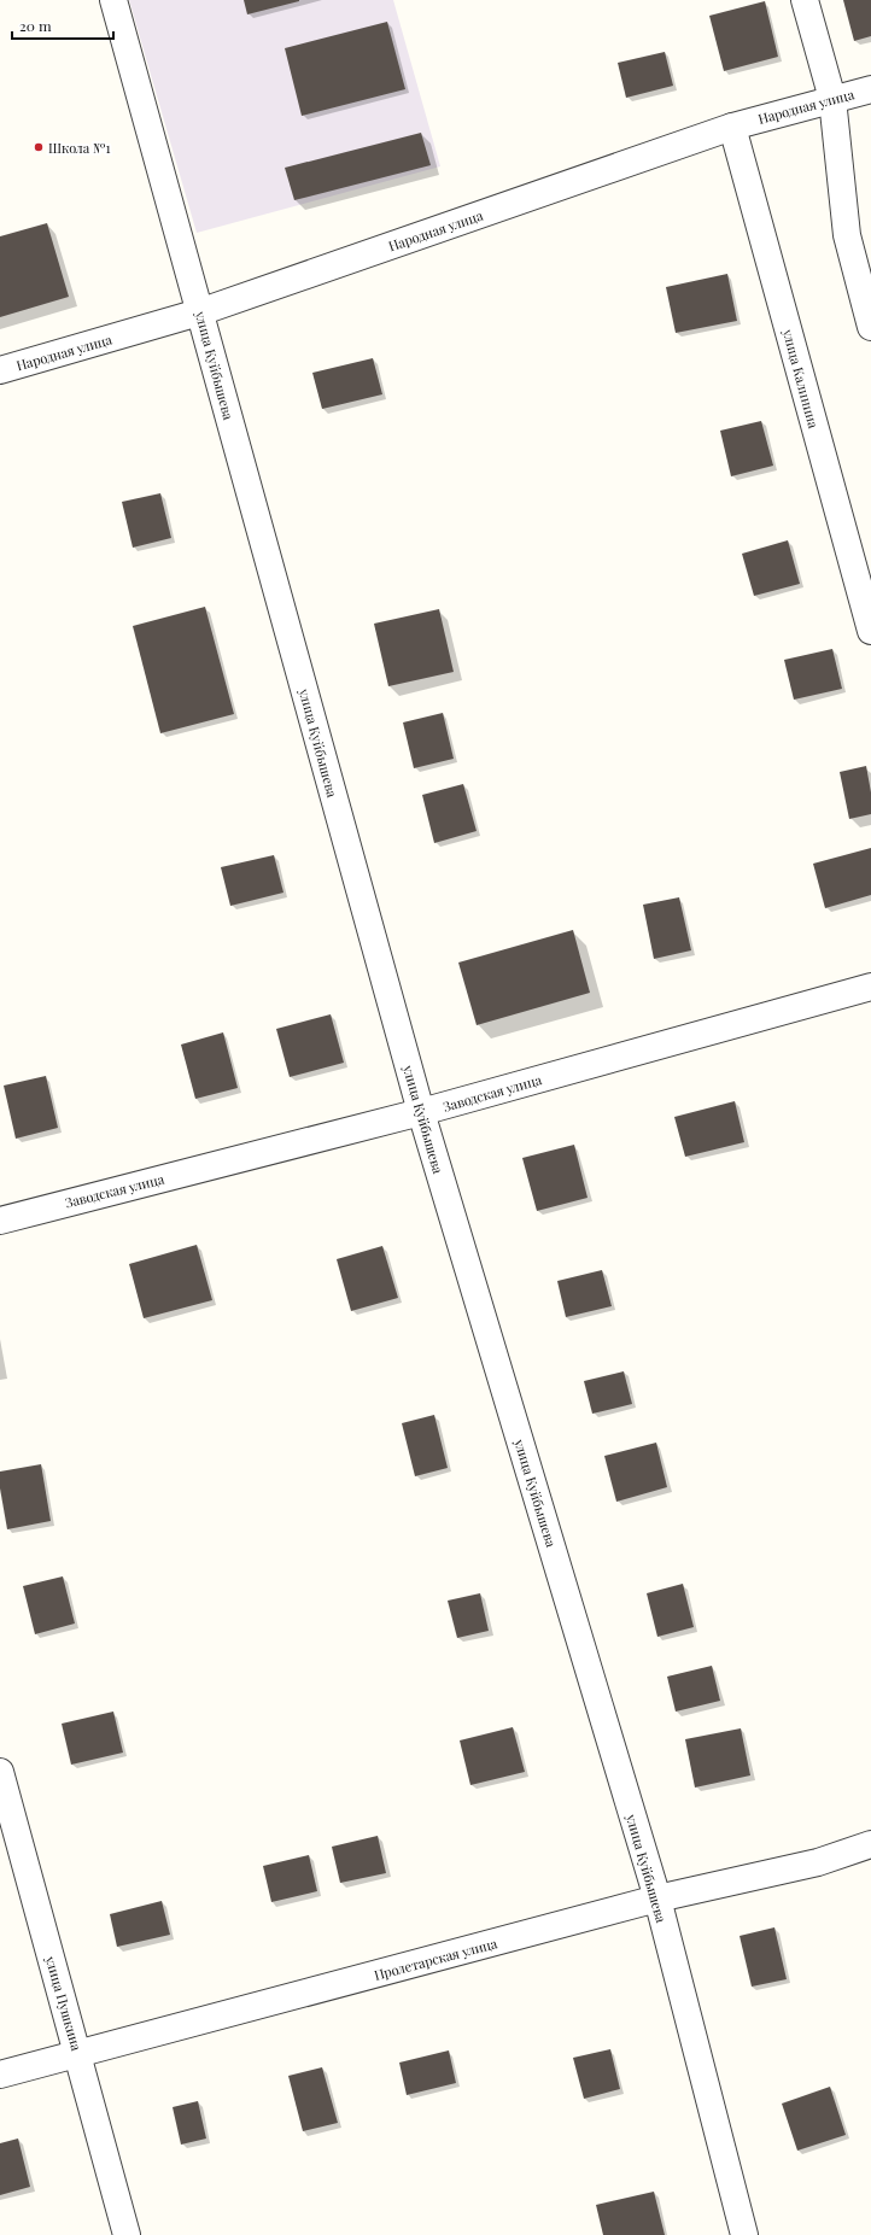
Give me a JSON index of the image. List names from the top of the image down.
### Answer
{
  "streets": {
    "street": [
      "Народная улица",
      "улица Куйбышева",
      "улица Калинина",
      "Заводская улица",
      "Пролетарская улица",
      "улица Пушкина"
    ]
  },
  "crossings": [
    ["Народная улица", "улица Куйбышева"],
    ["Народная улица", "улица Калинина"],
    ["улица Куйбышева", "Заводская улица"],
    ["улица Куйбышева", "Пролетарская улица"],
    ["Пролетарская улица", "улица Пушкина"]
  ],
  "places": ["Школа №1"],
  "scale_bar": "20 m"
}
